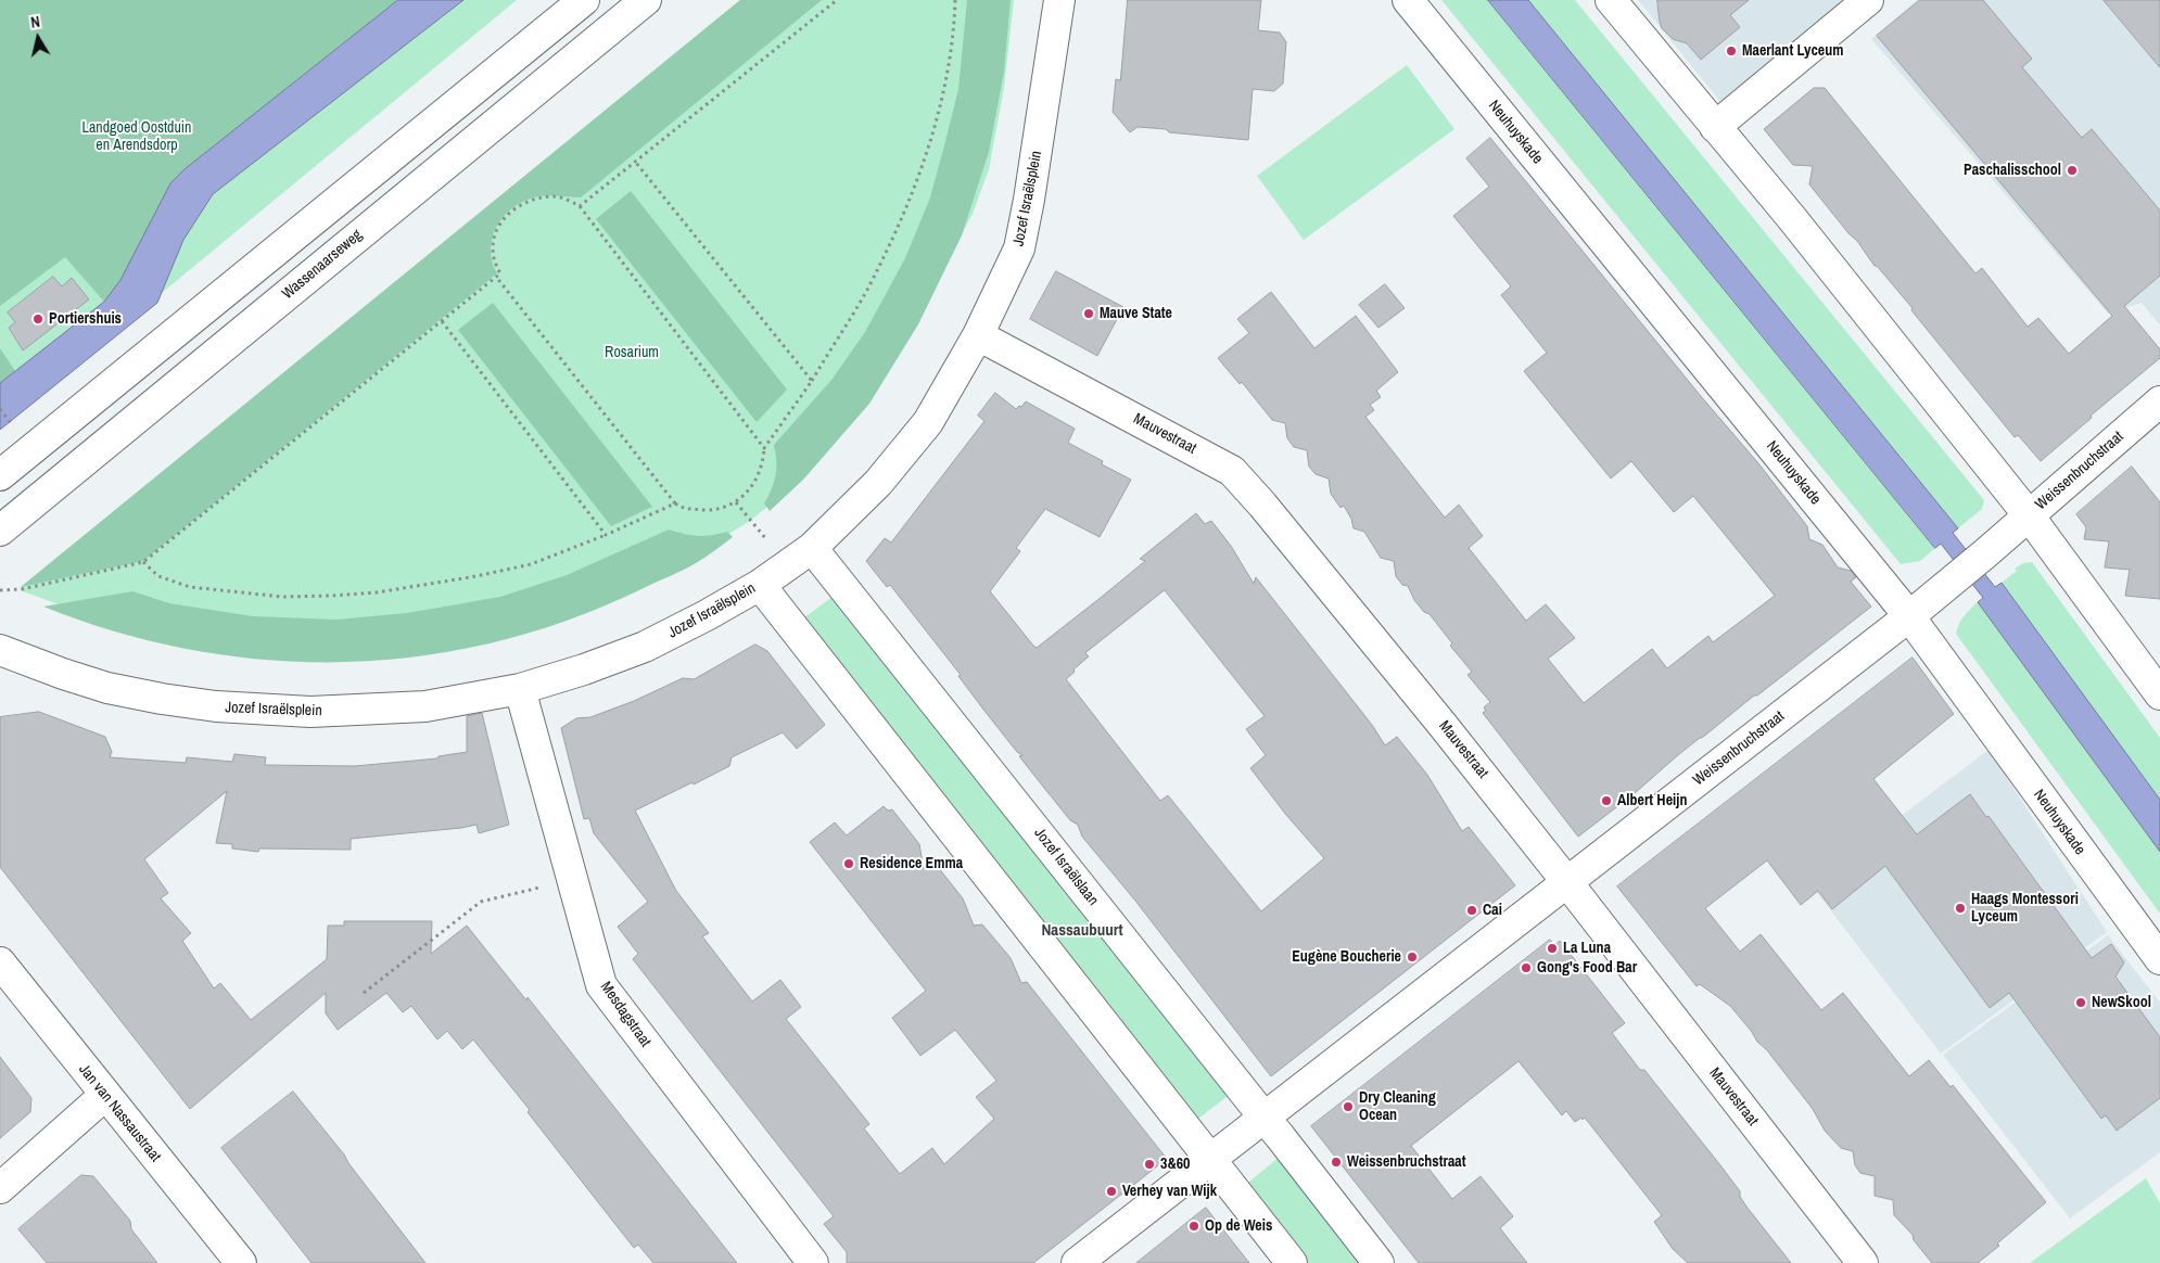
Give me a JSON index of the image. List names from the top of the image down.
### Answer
{
  "streets": {
    "street": [
      "Neuhuyskade",
      "Jozef Israëlsplein",
      "Wassenaarseweg",
      "Mauvestraat",
      "Weissenbruchstraat",
      "Jozef Israëlslaan",
      "Mesdagstraat",
      "Jan van Nassaustraat"
    ]
  },
  "crossings": [
    ["Neuhuyskade", "Weissenbruchstraat"],
    ["Jozef Israëlsplein", "Mauvestraat"],
    ["Jozef Israëlsplein", "Jozef Israëlslaan"],
    ["Jozef Israëlsplein", "Mesdagstraat"],
    ["Mauvestraat", "Weissenbruchstraat"],
    ["Weissenbruchstraat", "Jozef Israëlslaan"]
  ],
  "districts": ["Nassaubuurt"],
  "parks": ["Landgoed Oostduin en Arendsdorp", "Rosarium"],
  "places": [
    "Maerlant Lyceum",
    "Paschalisschool",
    "Mauve State",
    "Portiershuis",
    "Albert Heijn",
    "Residence Emma",
    "Haags Montessori Lyceum",
    "Cai",
    "La Luna",
    "Eugène Boucherie",
    "Gong's Food Bar",
    "NewSkool",
    "Dry Cleaning Ocean",
    "Weissenbruchstraat",
    "3&60",
    "Verhey van Wijk",
    "Op de Weis"
  ],
  "north": "top"
}
